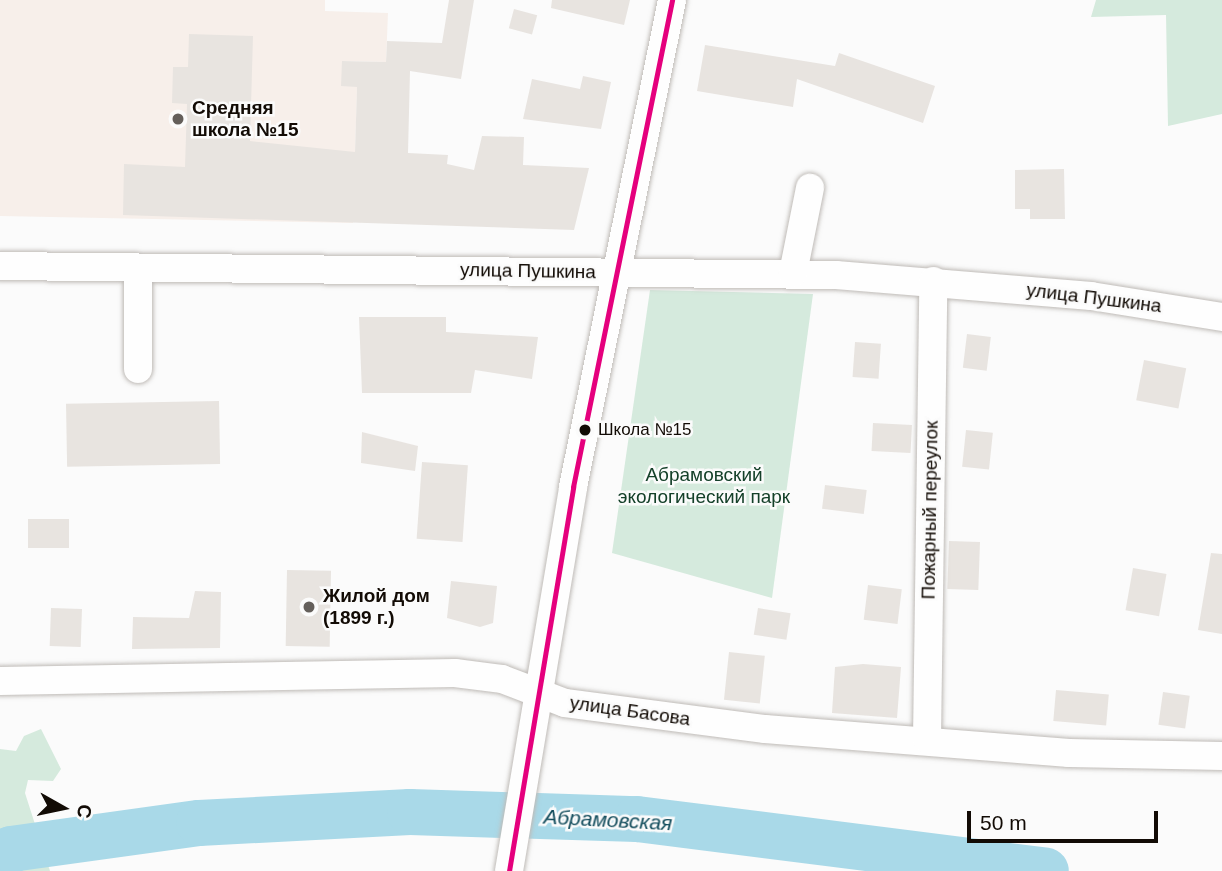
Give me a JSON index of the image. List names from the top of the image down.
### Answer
{
  "streets": {
    "street": ["улица Пушкина", "Пожарный переулок", "улица Басова"]
  },
  "crossings": [
    ["улица Пушкина", "Пожарный переулок"],
    ["Пожарный переулок", "улица Басова"]
  ],
  "water": ["Абрамовская"],
  "parks": ["Абрамовский экологический парк"],
  "places": ["Средняя школа №15", "Школа №15", "Жилой дом (1899 г.)"],
  "scale_bar": "50 m",
  "north": "right"
}
